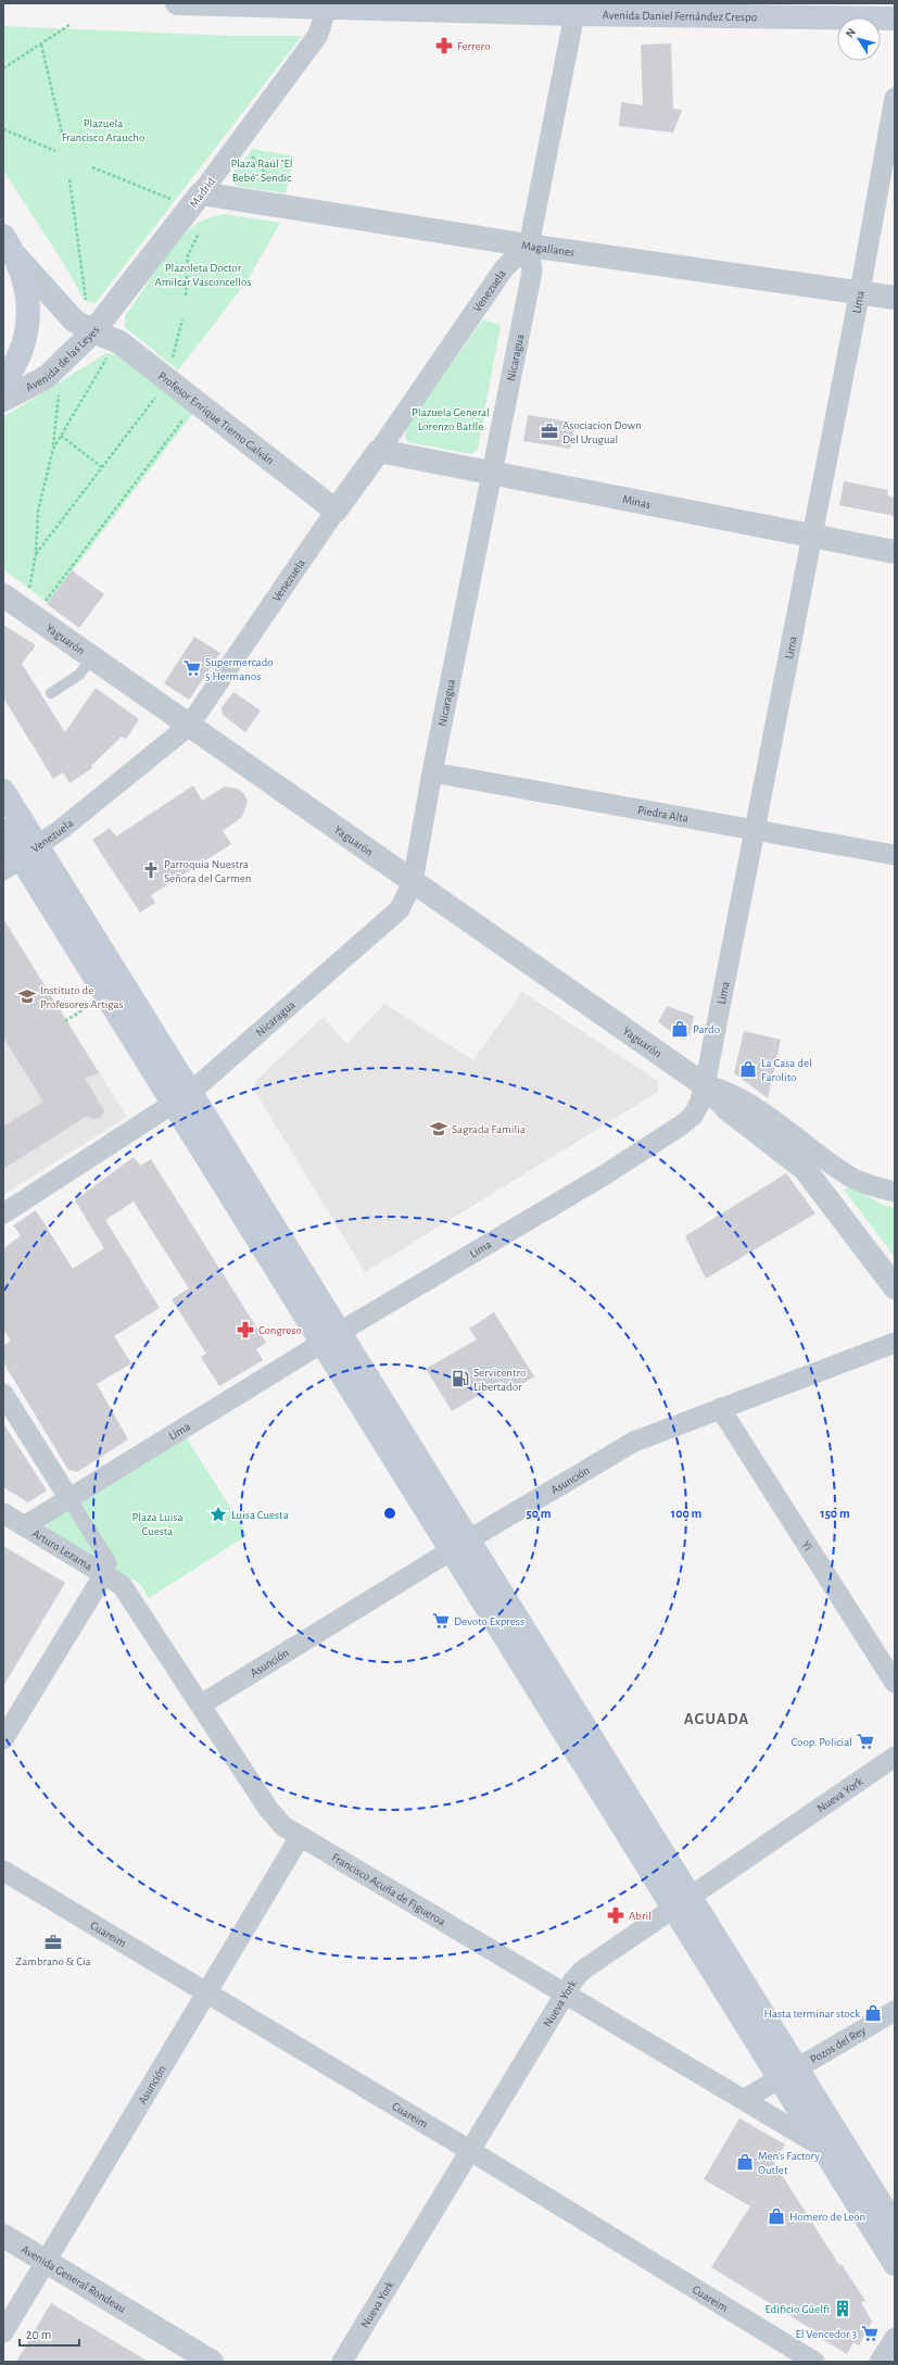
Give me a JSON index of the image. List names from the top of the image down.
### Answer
{
  "streets": {
    "main road": ["Avenida Daniel Fernández Crespo", "Avenida de las Leyes"],
    "street": [
      "Madrid",
      "Magallanes",
      "Venezuela",
      "Lima",
      "Nicaragua",
      "Profesor Enrique Tierno Galván",
      "Minas",
      "Yaguarón",
      "Piedra Alta",
      "Asunción",
      "Yi",
      "Arturo Lezama",
      "Nueva York",
      "Francisco Acuña de Figueroa",
      "Cuareim",
      "Pozos del Rey",
      "Avenida General Rondeau"
    ]
  },
  "crossings": [
    ["Avenida Daniel Fernández Crespo", "Madrid"],
    ["Avenida Daniel Fernández Crespo", "Nicaragua"],
    ["Madrid", "Magallanes"],
    ["Madrid", "Avenida de las Leyes"],
    ["Madrid", "Profesor Enrique Tierno Galván"],
    ["Magallanes", "Venezuela"],
    ["Magallanes", "Lima"],
    ["Magallanes", "Nicaragua"],
    ["Venezuela", "Nicaragua"],
    ["Venezuela", "Profesor Enrique Tierno Galván"],
    ["Venezuela", "Minas"],
    ["Venezuela", "Yaguarón"],
    ["Lima", "Minas"],
    ["Lima", "Yaguarón"],
    ["Lima", "Piedra Alta"],
    ["Lima", "Arturo Lezama"],
    ["Nicaragua", "Minas"],
    ["Nicaragua", "Yaguarón"],
    ["Nicaragua", "Piedra Alta"],
    ["Avenida de las Leyes", "Profesor Enrique Tierno Galván"],
    ["Asunción", "Yi"],
    ["Asunción", "Francisco Acuña de Figueroa"],
    ["Asunción", "Cuareim"],
    ["Asunción", "Avenida General Rondeau"],
    ["Arturo Lezama", "Francisco Acuña de Figueroa"],
    ["Nueva York", "Francisco Acuña de Figueroa"],
    ["Nueva York", "Cuareim"]
  ],
  "districts": ["AGUADA"],
  "parks": [
    "Plazuela Francisco Araucho",
    "Plaza Raúl \"El Bebé\" Sendic",
    "Plazoleta Doctor Amilcar Vasconcellos",
    "Plazuela General Lorenzo Batlle",
    "Plaza Luisa Cuesta"
  ],
  "places": {
    "pharmacy": ["Ferrero", "Congreso", "Abril"],
    "office": ["Asociacion Down Del Urugual", "Zambrano & Cia"],
    "supermarket": [
      "Supermercado 5 Hermanos",
      "Devoto Express",
      "Coop. Policial",
      "El Vencedor 3"
    ],
    "church": ["Parroquia Nuestra Señora del Carmen"],
    "school or university": ["Instituto de Profesores Artigas", "Sagrada Familia"],
    "shop": [
      "Pardo",
      "La Casa del Farolito",
      "Hasta terminar stock",
      "Men's Factory Outlet",
      "Homero de León"
    ],
    "fuel station": ["Servicentro Libertador"],
    "place": ["Luisa Cuesta"],
    "building": ["Edificio Gûelfi"]
  },
  "scale_bar": "20 m",
  "north": "top left",
  "rings": ["50 m", "100 m", "150 m"]
}
